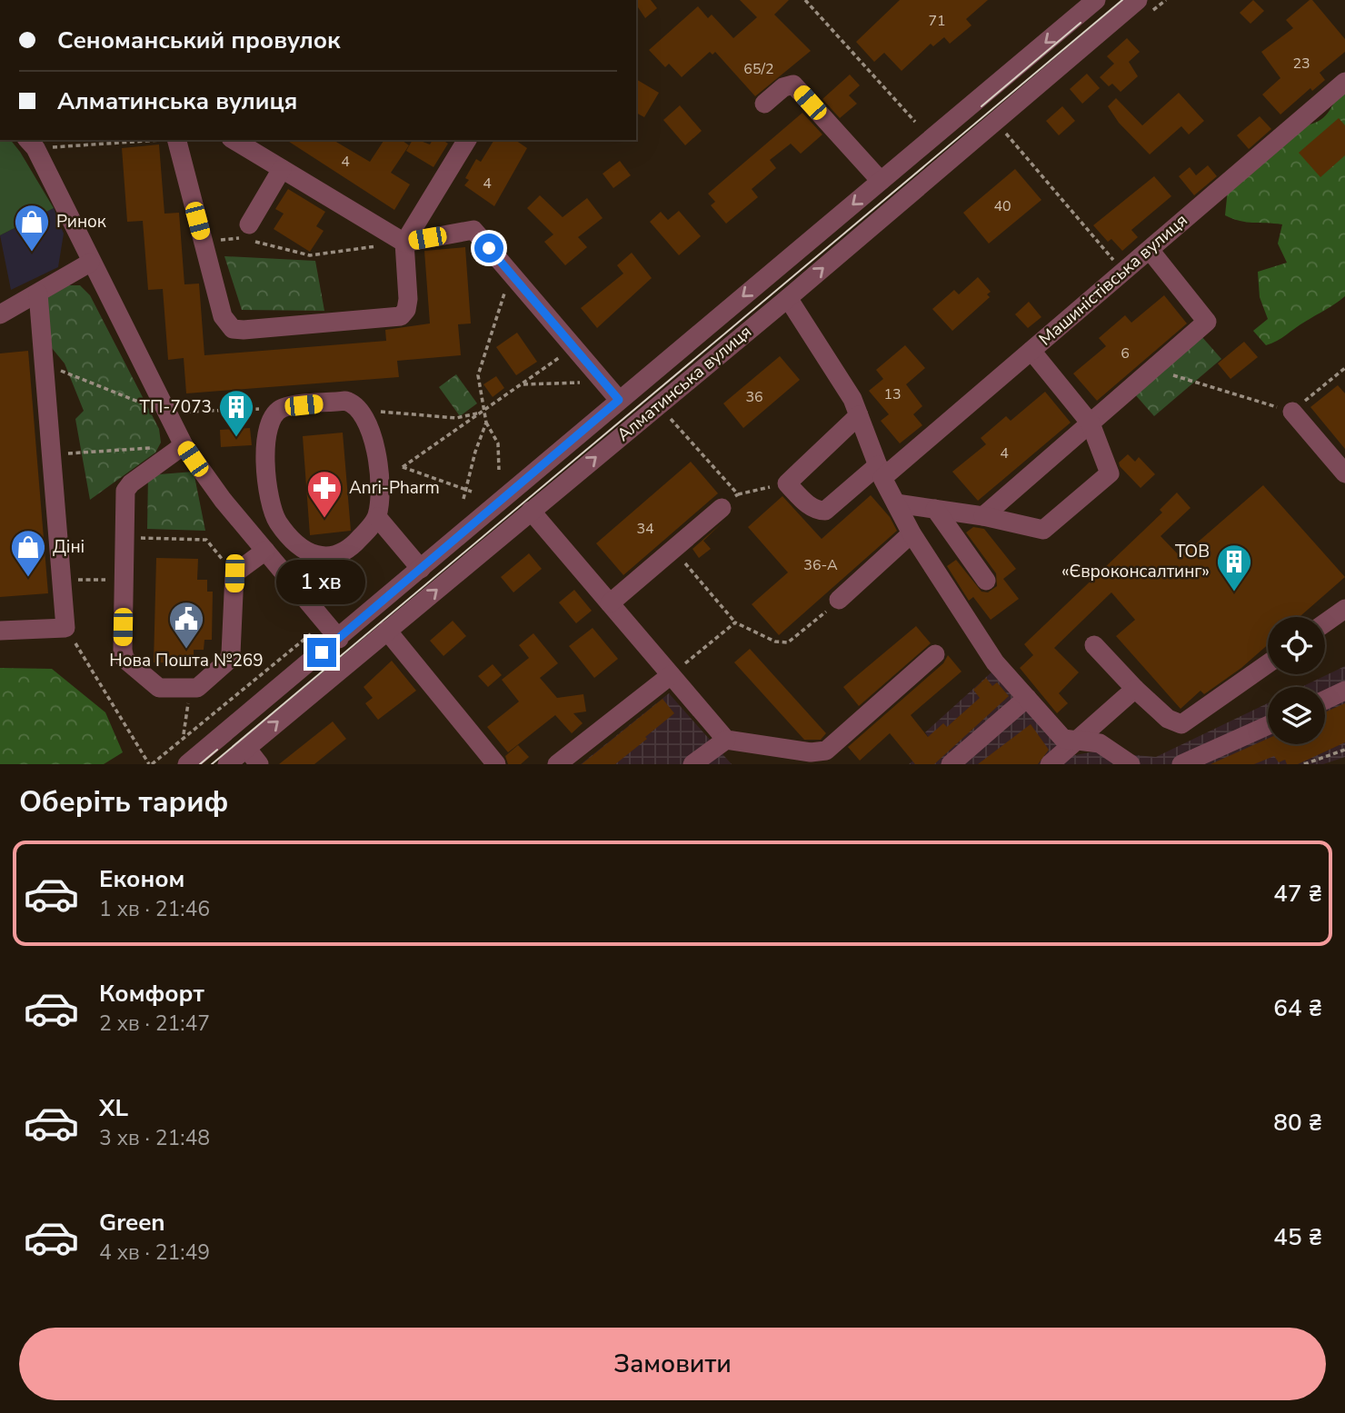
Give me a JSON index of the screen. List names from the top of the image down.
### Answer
{
  "streets": {
    "street": ["Машиністівська вулиця", "Алматинська вулиця"]
  },
  "places": {
    "shop": ["Ринок", "Діні"],
    "building": ["ТП-7073", "ТОВ «Євроконсалтинг»"],
    "pharmacy": ["Anri-Pharm"],
    "public building": ["Нова Пошта №269"]
  },
  "house_numbers": [
    "71",
    "23",
    "65/2",
    "4",
    "4",
    "40",
    "6",
    "13",
    "36",
    "4",
    "34",
    "36-А"
  ],
  "page": {
    "banner": ["Сеноманський провулок", "Алматинська вулиця"],
    "bubble": "1 хв",
    "heading": "Оберіть тариф",
    "list": [
      {
        "name": "Економ",
        "note": "1 хв · 21:46",
        "value": "47 ₴"
      },
      {
        "name": "Комфорт",
        "note": "2 хв · 21:47",
        "value": "64 ₴"
      },
      {
        "name": "XL",
        "note": "3 хв · 21:48",
        "value": "80 ₴"
      },
      {
        "name": "Green",
        "note": "4 хв · 21:49",
        "value": "45 ₴"
      }
    ],
    "buttons": "Замовити"
  }
}
